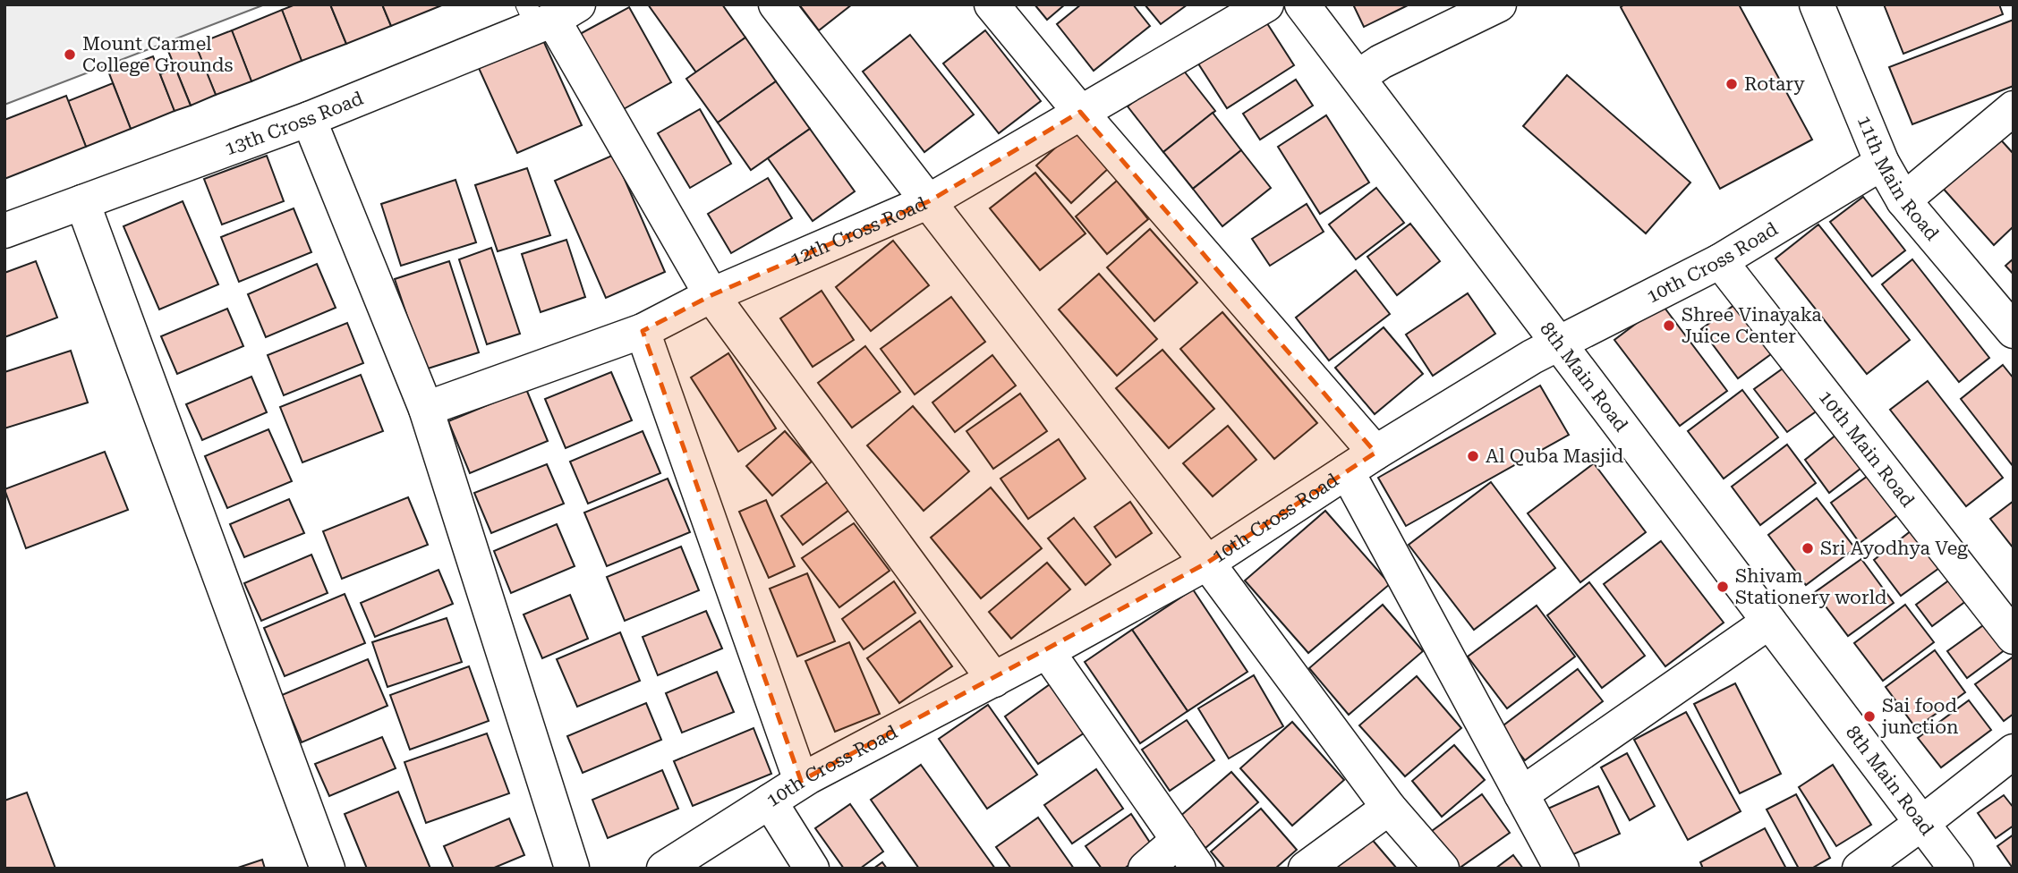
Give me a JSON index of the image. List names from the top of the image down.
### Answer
{
  "streets": {
    "street": [
      "13th Cross Road",
      "11th Main Road",
      "12th Cross Road",
      "10th Cross Road",
      "8th Main Road",
      "10th Main Road"
    ]
  },
  "crossings": [
    ["11th Main Road", "10th Cross Road"],
    ["10th Cross Road", "8th Main Road"],
    ["10th Cross Road", "10th Main Road"]
  ],
  "places": [
    "Mount Carmel College Grounds",
    "Rotary",
    "Shree Vinayaka Juice Center",
    "Al Quba Masjid",
    "Sri Ayodhya Veg",
    "Shivam Stationery world",
    "Sai food junction"
  ]
}
